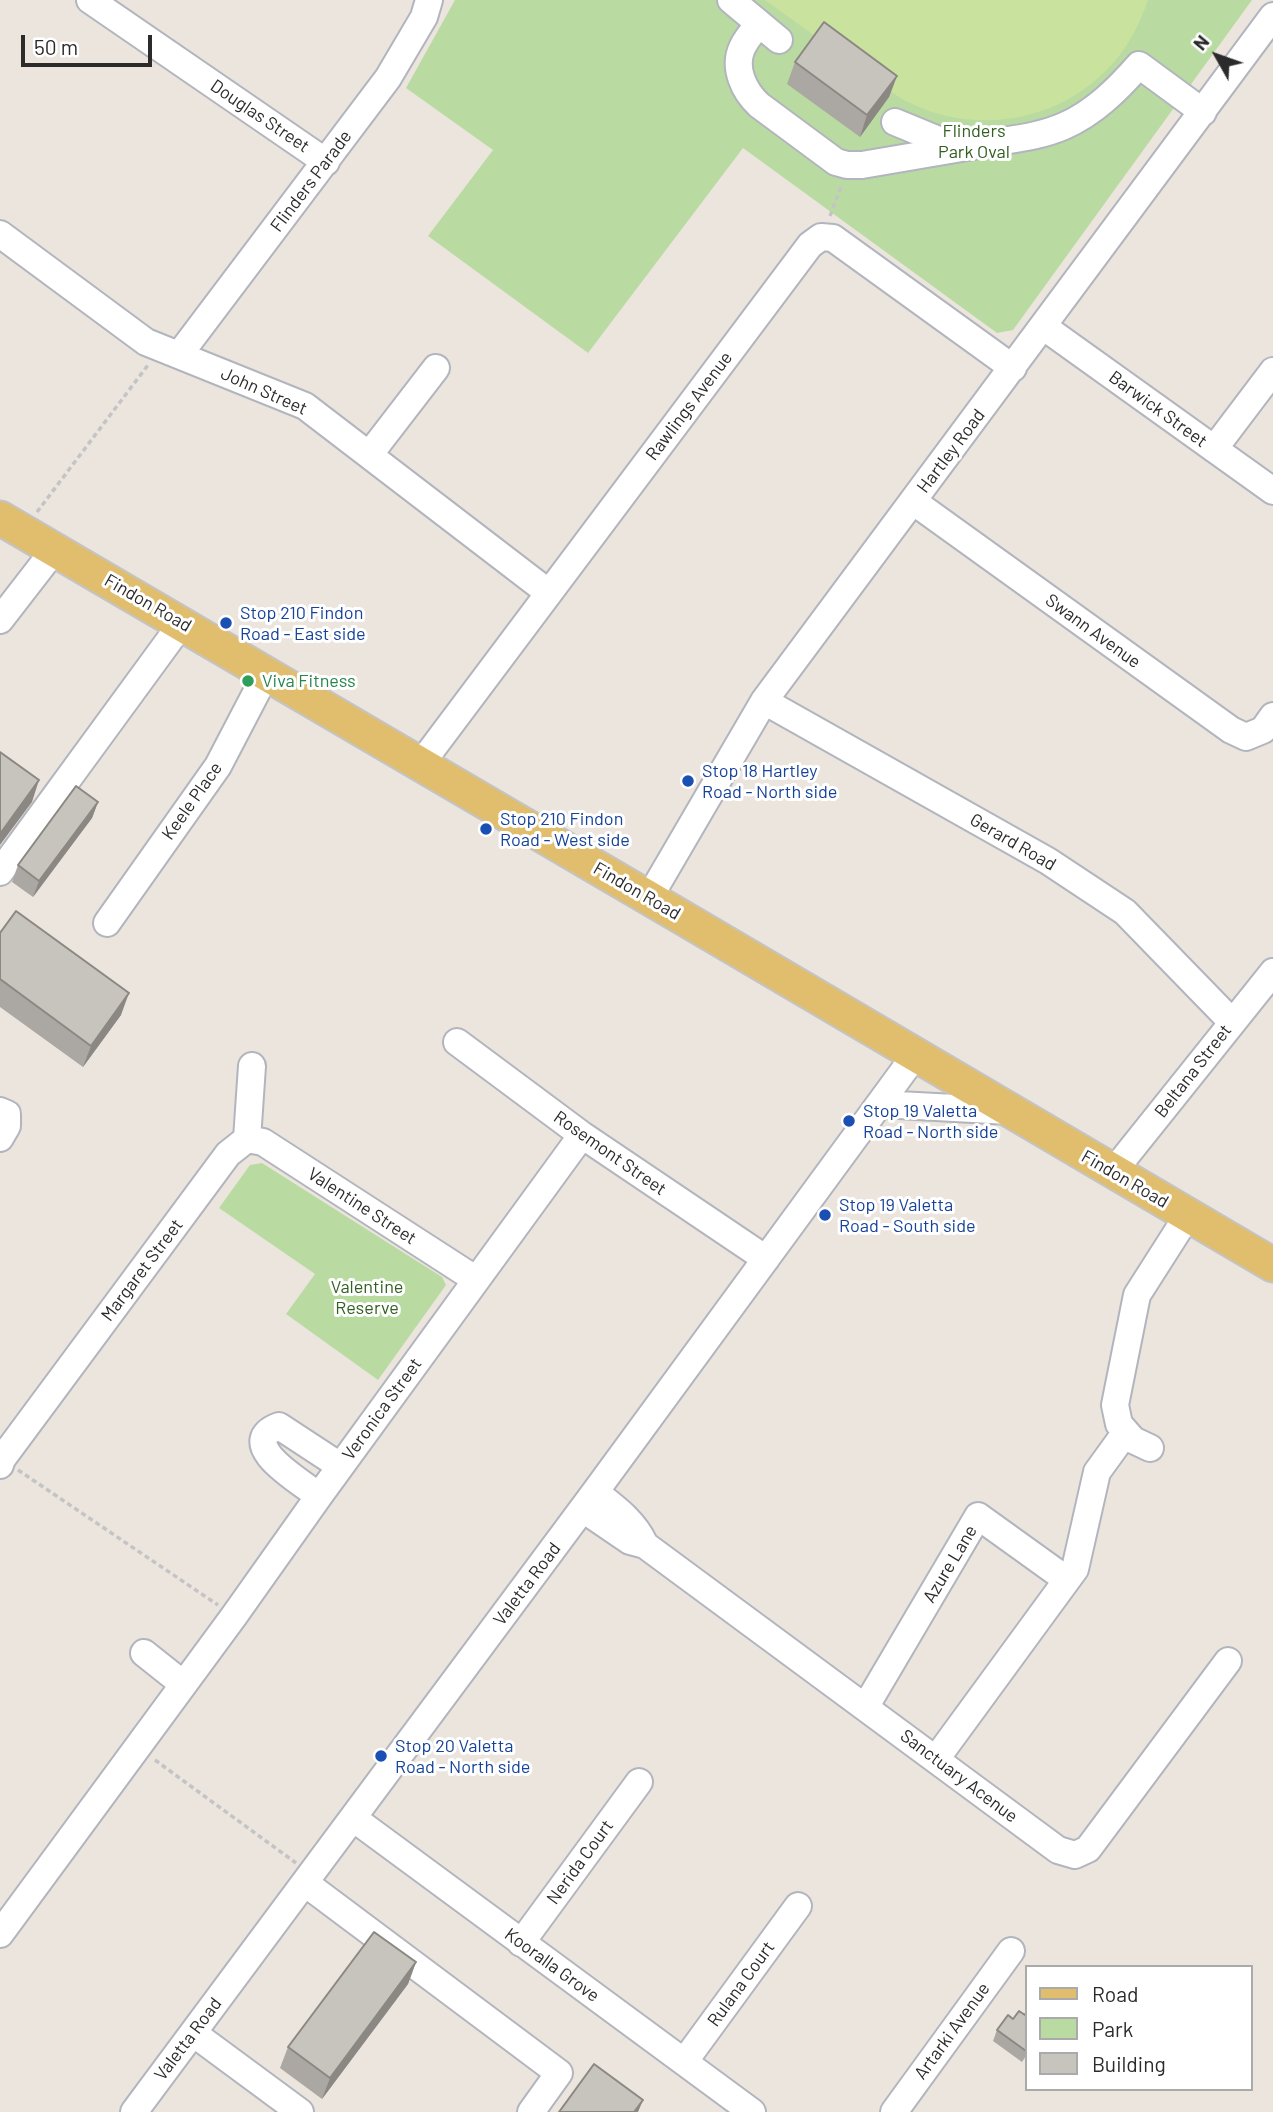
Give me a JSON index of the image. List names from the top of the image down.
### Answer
{
  "streets": {
    "main road": ["Findon Road"],
    "street": [
      "Douglas Street",
      "Flinders Parade",
      "John Street",
      "Rawlings Avenue",
      "Barwick Street",
      "Hartley Road",
      "Swann Avenue",
      "Keele Place",
      "Gerard Road",
      "Beltana Street",
      "Rosemont Street",
      "Valentine Street",
      "Margaret Street",
      "Veronica Street",
      "Azure Lane",
      "Valetta Road",
      "Sanctuary Acenue",
      "Nerida Court",
      "Kooralla Grove",
      "Rulana Court",
      "Artarki Avenue"
    ]
  },
  "crossings": [
    ["Douglas Street", "Flinders Parade"],
    ["Flinders Parade", "John Street"],
    ["John Street", "Rawlings Avenue"],
    ["Rawlings Avenue", "Findon Road"],
    ["Barwick Street", "Hartley Road"],
    ["Hartley Road", "Findon Road"],
    ["Hartley Road", "Swann Avenue"],
    ["Hartley Road", "Gerard Road"],
    ["Findon Road", "Keele Place"],
    ["Findon Road", "Beltana Street"],
    ["Findon Road", "Valetta Road"],
    ["Gerard Road", "Beltana Street"],
    ["Rosemont Street", "Veronica Street"],
    ["Rosemont Street", "Valetta Road"],
    ["Valentine Street", "Margaret Street"],
    ["Valentine Street", "Veronica Street"],
    ["Azure Lane", "Sanctuary Acenue"],
    ["Valetta Road", "Sanctuary Acenue"],
    ["Valetta Road", "Kooralla Grove"],
    ["Nerida Court", "Kooralla Grove"],
    ["Kooralla Grove", "Rulana Court"]
  ],
  "parks": ["Flinders Park Oval", "Valentine Reserve"],
  "places": [
    "Stop 210 Findon Road - East side",
    "Viva Fitness",
    "Stop 18 Hartley Road - North side",
    "Stop 210 Findon Road - West side",
    "Stop 19 Valetta Road - North side",
    "Stop 19 Valetta Road - South side",
    "Stop 20 Valetta Road - North side"
  ],
  "legend": ["Road", "Park", "Building"],
  "scale_bar": "50 m",
  "north": "top left"
}
